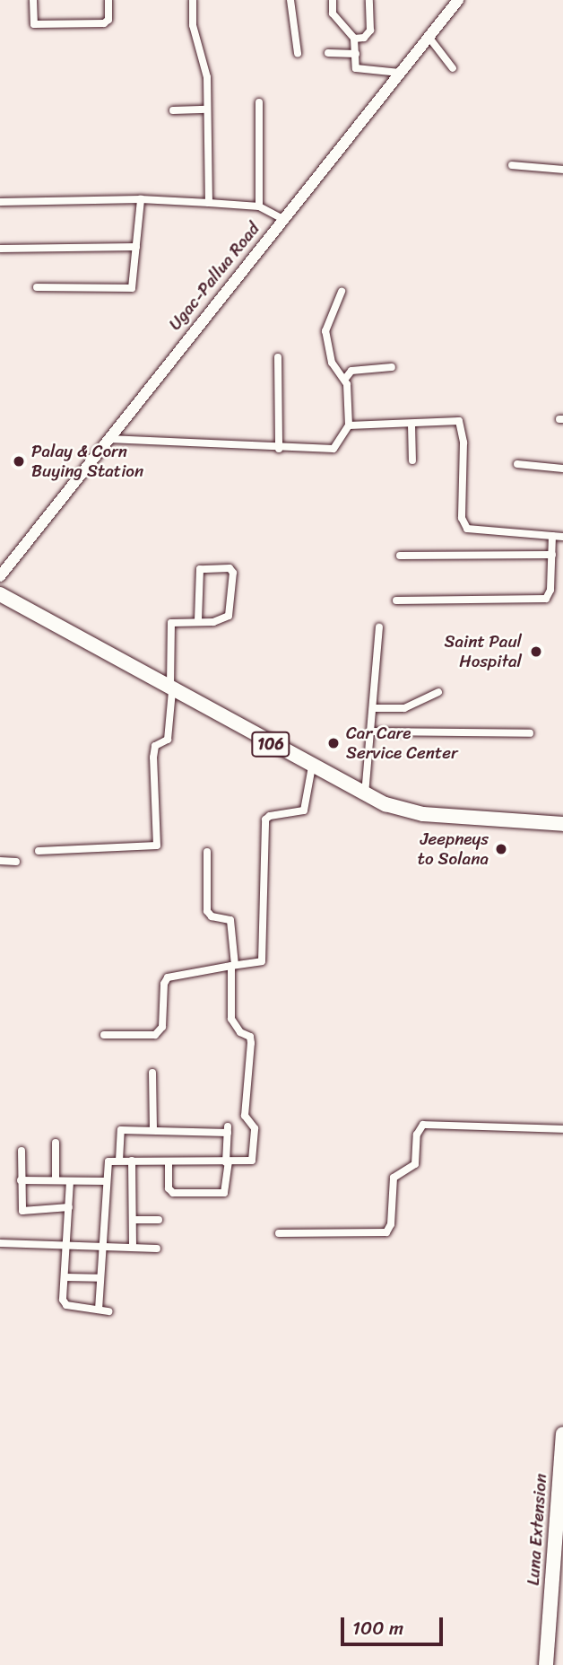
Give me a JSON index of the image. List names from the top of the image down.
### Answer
{
  "streets": {
    "highway": ["106", "Luna Extension"],
    "street": ["Ugac-Pallua Road"]
  },
  "places": [
    "Palay & Corn Buying Station",
    "Saint Paul Hospital",
    "Car Care Service Center",
    "Jeepneys to Solana"
  ],
  "scale_bar": "100 m"
}
